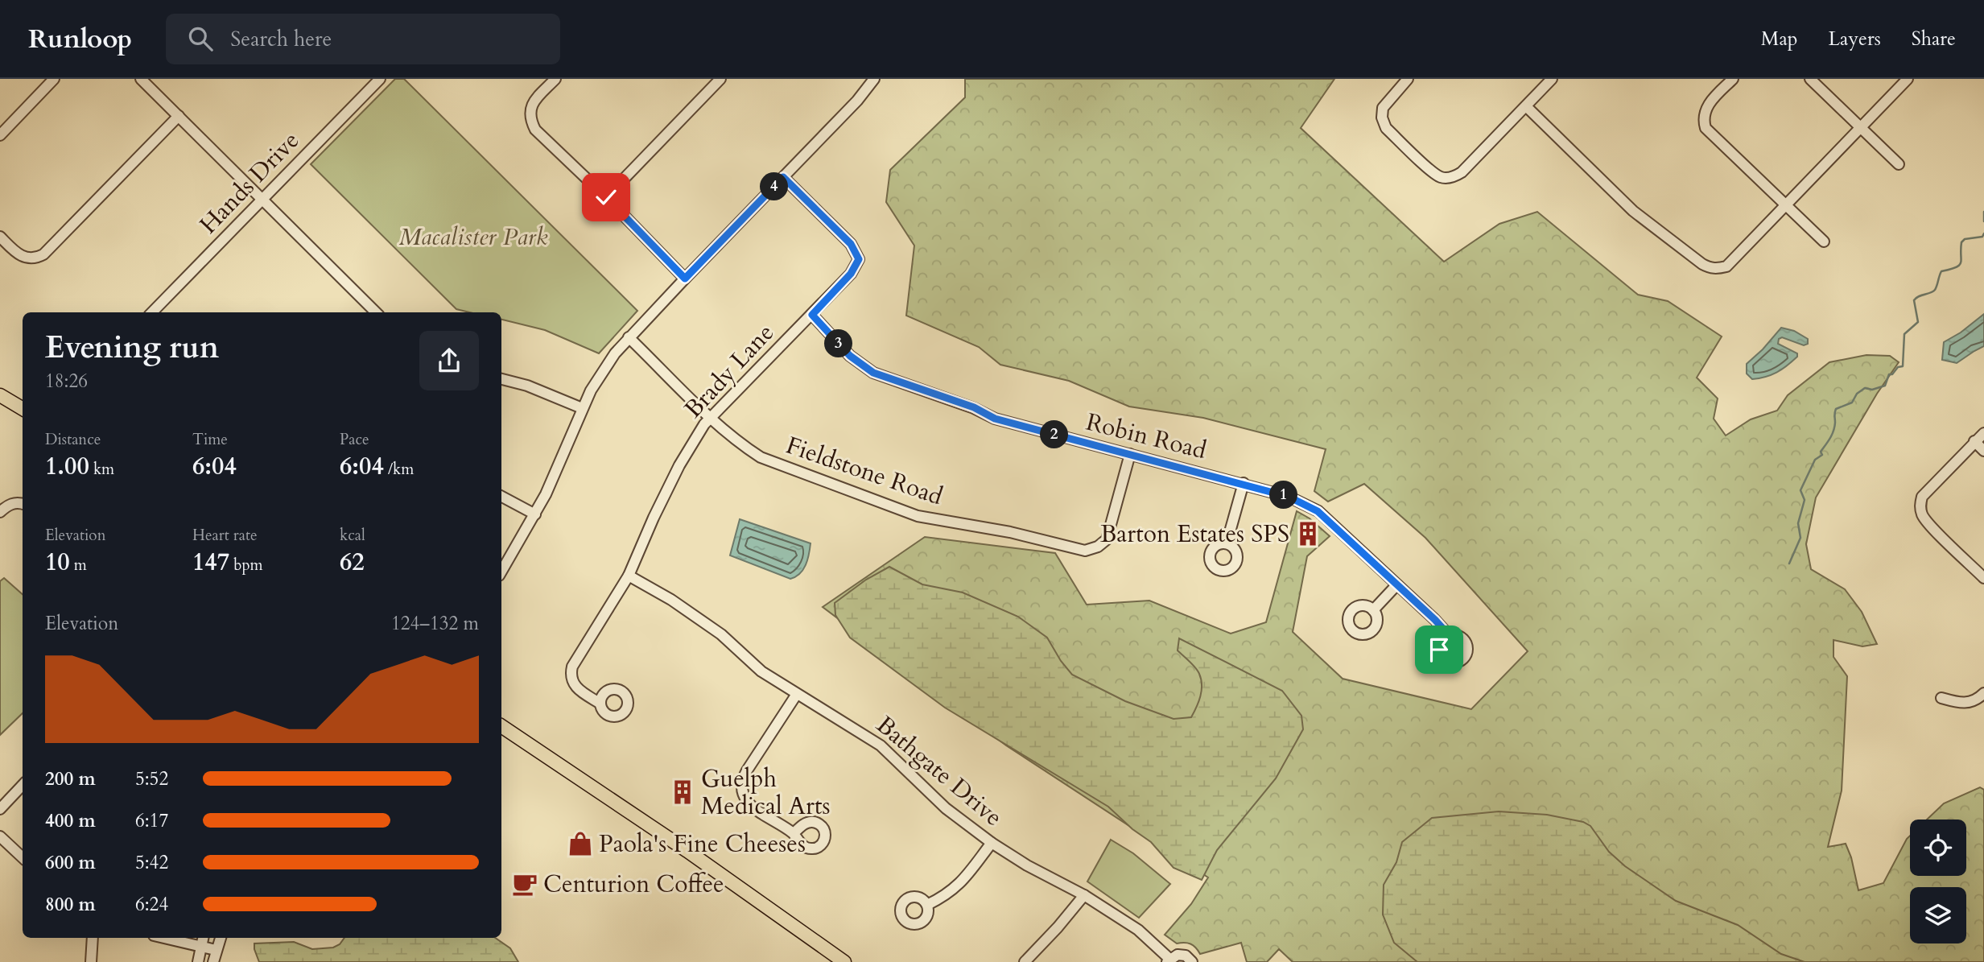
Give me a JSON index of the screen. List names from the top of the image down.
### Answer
{
  "streets": {
    "street": [
      "Hands Drive",
      "Brady Lane",
      "Robin Road",
      "Fieldstone Road",
      "Bathgate Drive"
    ]
  },
  "crossings": [
    ["Brady Lane", "Robin Road"],
    ["Brady Lane", "Fieldstone Road"],
    ["Brady Lane", "Bathgate Drive"],
    ["Robin Road", "Fieldstone Road"]
  ],
  "parks": ["Macalister Park"],
  "places": {
    "building": ["Barton Estates SPS", "Guelph Medical Arts"],
    "shop": ["Paola's Fine Cheeses"],
    "cafe": ["Centurion Coffee"]
  },
  "page": {
    "header": "Runloop",
    "search": "Search here",
    "nav": ["Map", "Layers", "Share"],
    "pins": [
      "4",
      "3",
      "2",
      "1"
    ],
    "heading": ["Evening run", "18:26"],
    "stats": [
      ["Distance", "1.00 km"],
      ["Time", "6:04"],
      ["Pace", "6:04 /km"],
      ["Elevation", "10 m"],
      ["Heart rate", "147 bpm"],
      ["kcal", "62"]
    ],
    "chart": ["Elevation", "124–132 m"],
    "list": [
      {
        "name": "200 m",
        "note": "5:52"
      },
      {
        "name": "400 m",
        "note": "6:17"
      },
      {
        "name": "600 m",
        "note": "5:42"
      },
      {
        "name": "800 m",
        "note": "6:24"
      }
    ]
  }
}
